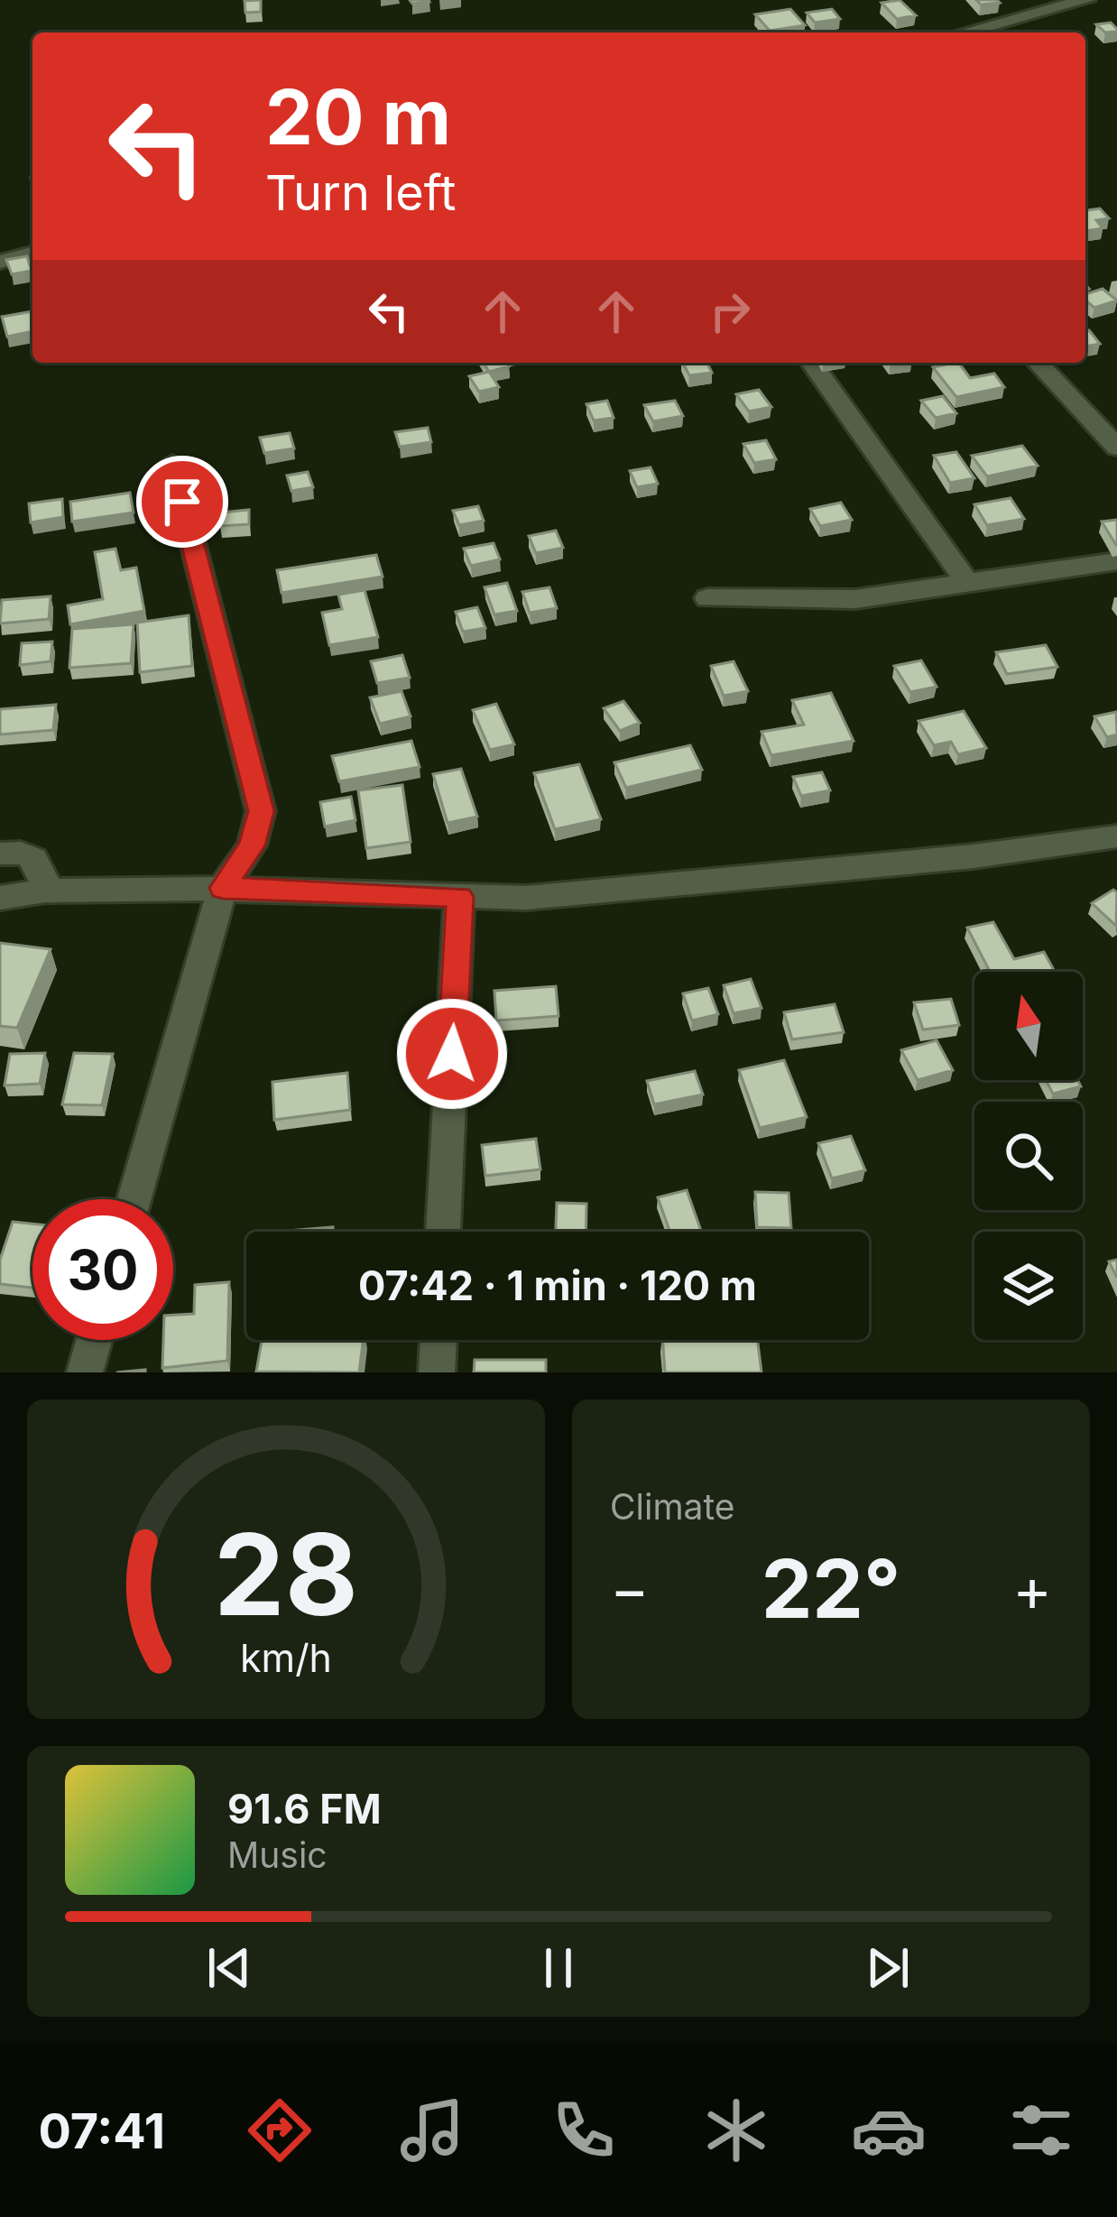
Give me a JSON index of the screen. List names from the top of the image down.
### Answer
{
  "north": "top",
  "page": {
    "turn": ["20 m", "Turn left"],
    "limit": "30",
    "trip": "07:42 · 1 min · 120 m",
    "tile": "Climate",
    "heat": ["−", "22°", "+"],
    "song": ["91.6 FM", "Music"],
    "tabs": "07:41",
    "gauge": ["28", "km/h"]
  }
}
